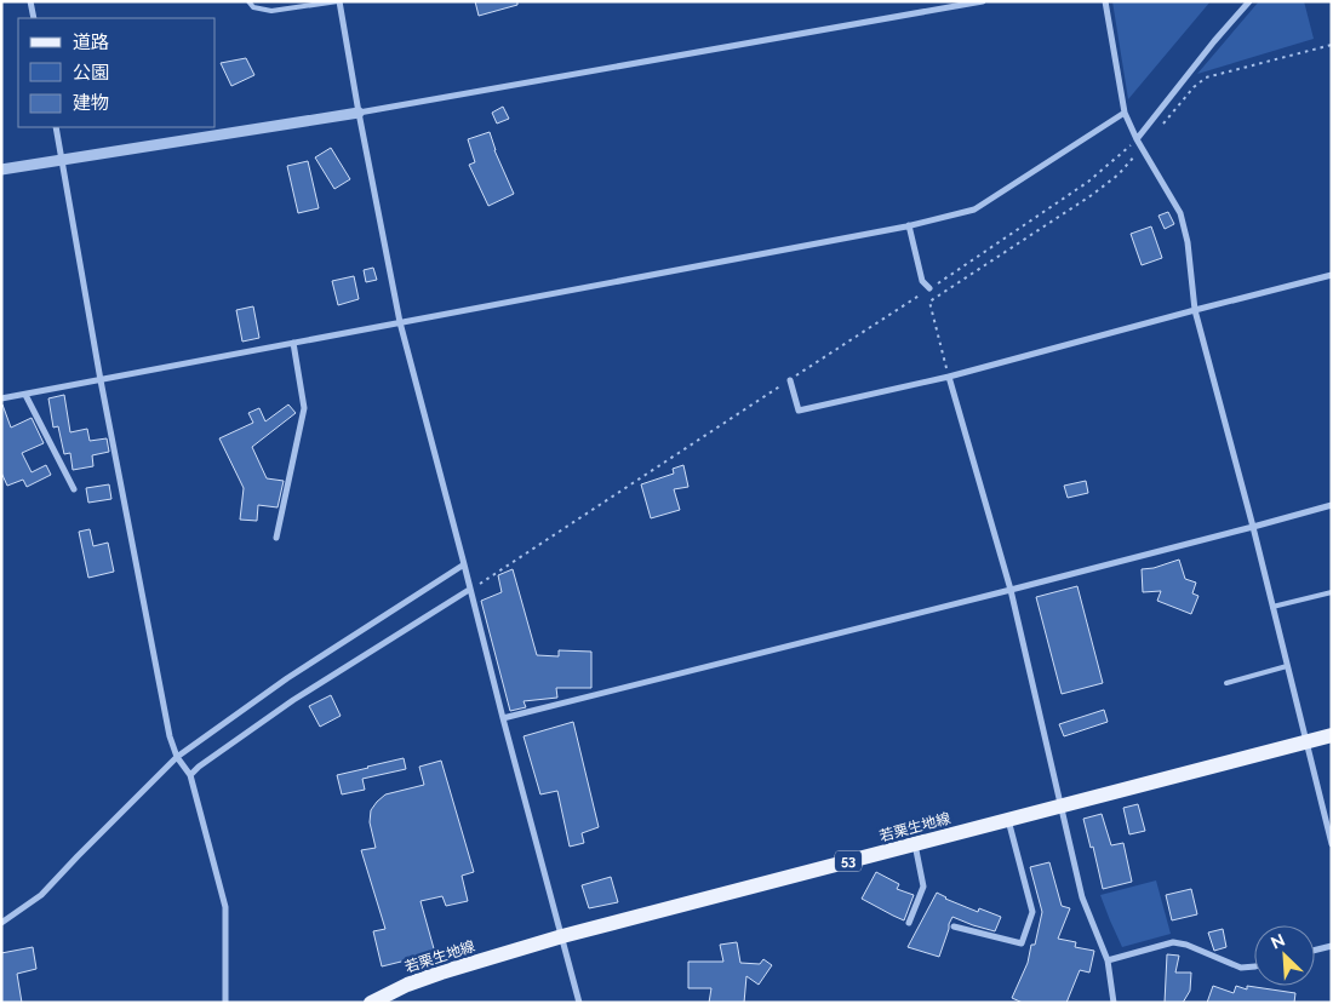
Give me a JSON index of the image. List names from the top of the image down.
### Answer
{
  "streets": {
    "main road": ["若栗生地線", "53"]
  },
  "legend": ["道路", "公園", "建物"],
  "north": "top left"
}
